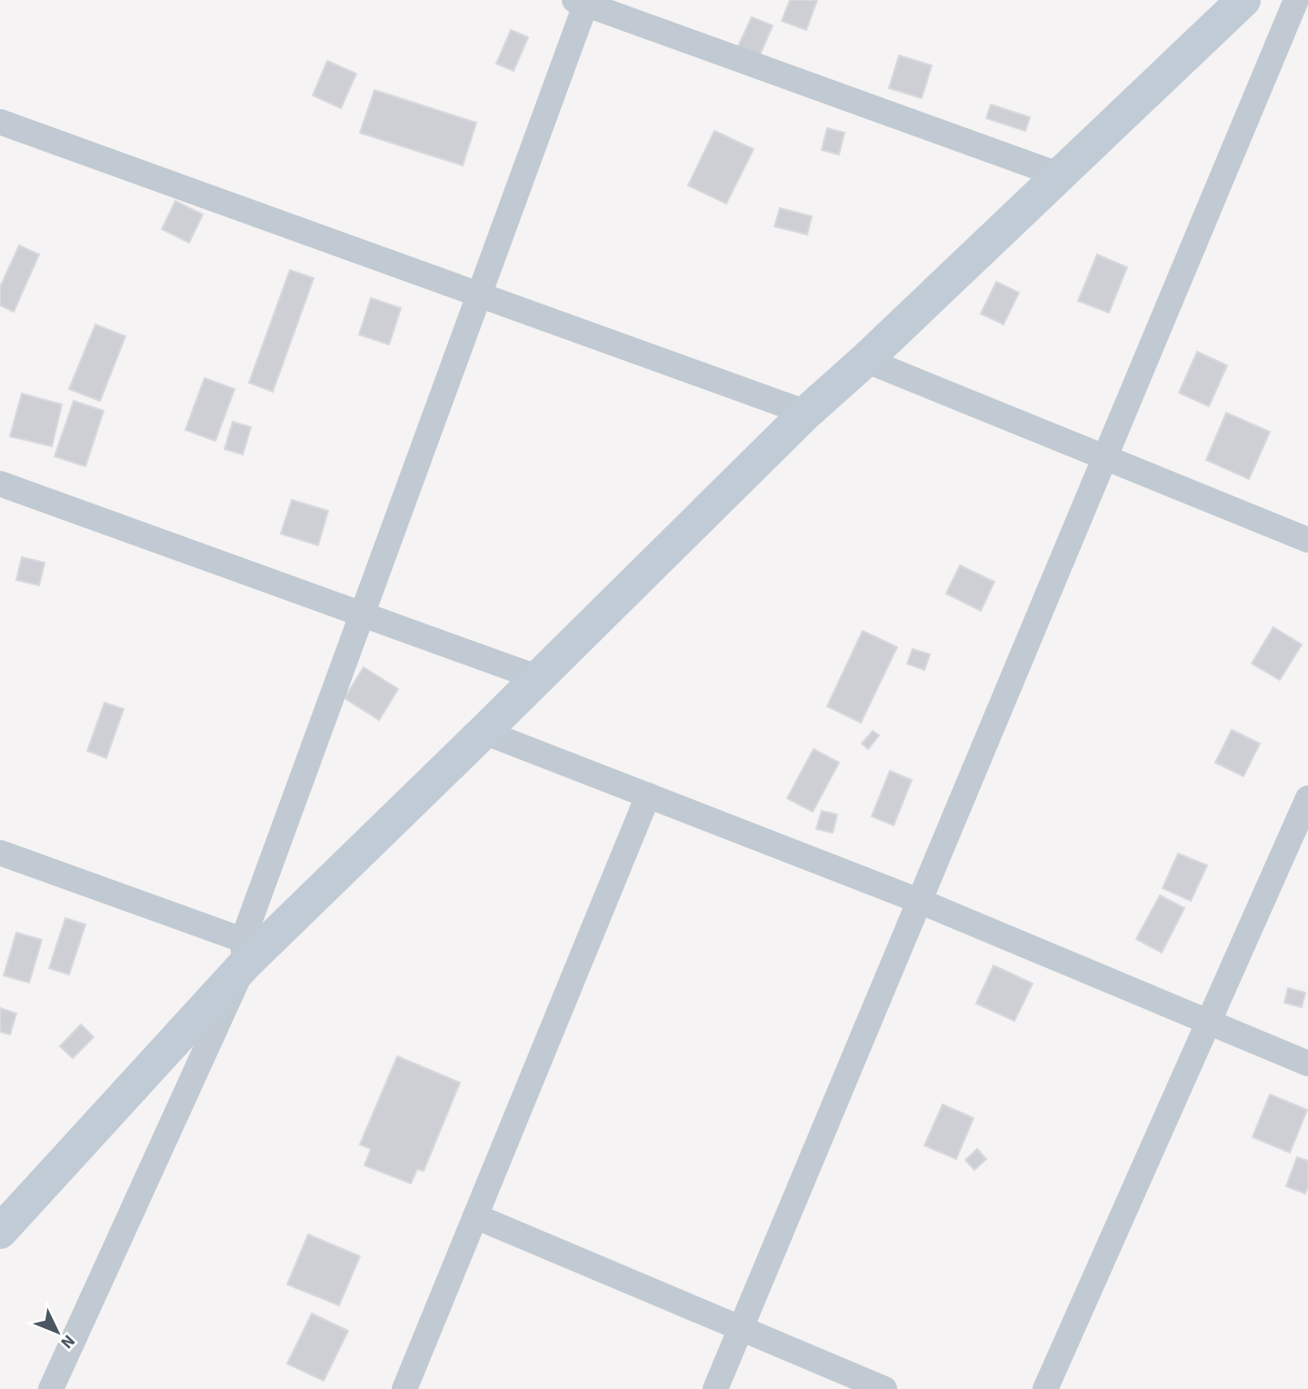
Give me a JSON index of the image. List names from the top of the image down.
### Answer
{
  "north": "bottom right"
}
